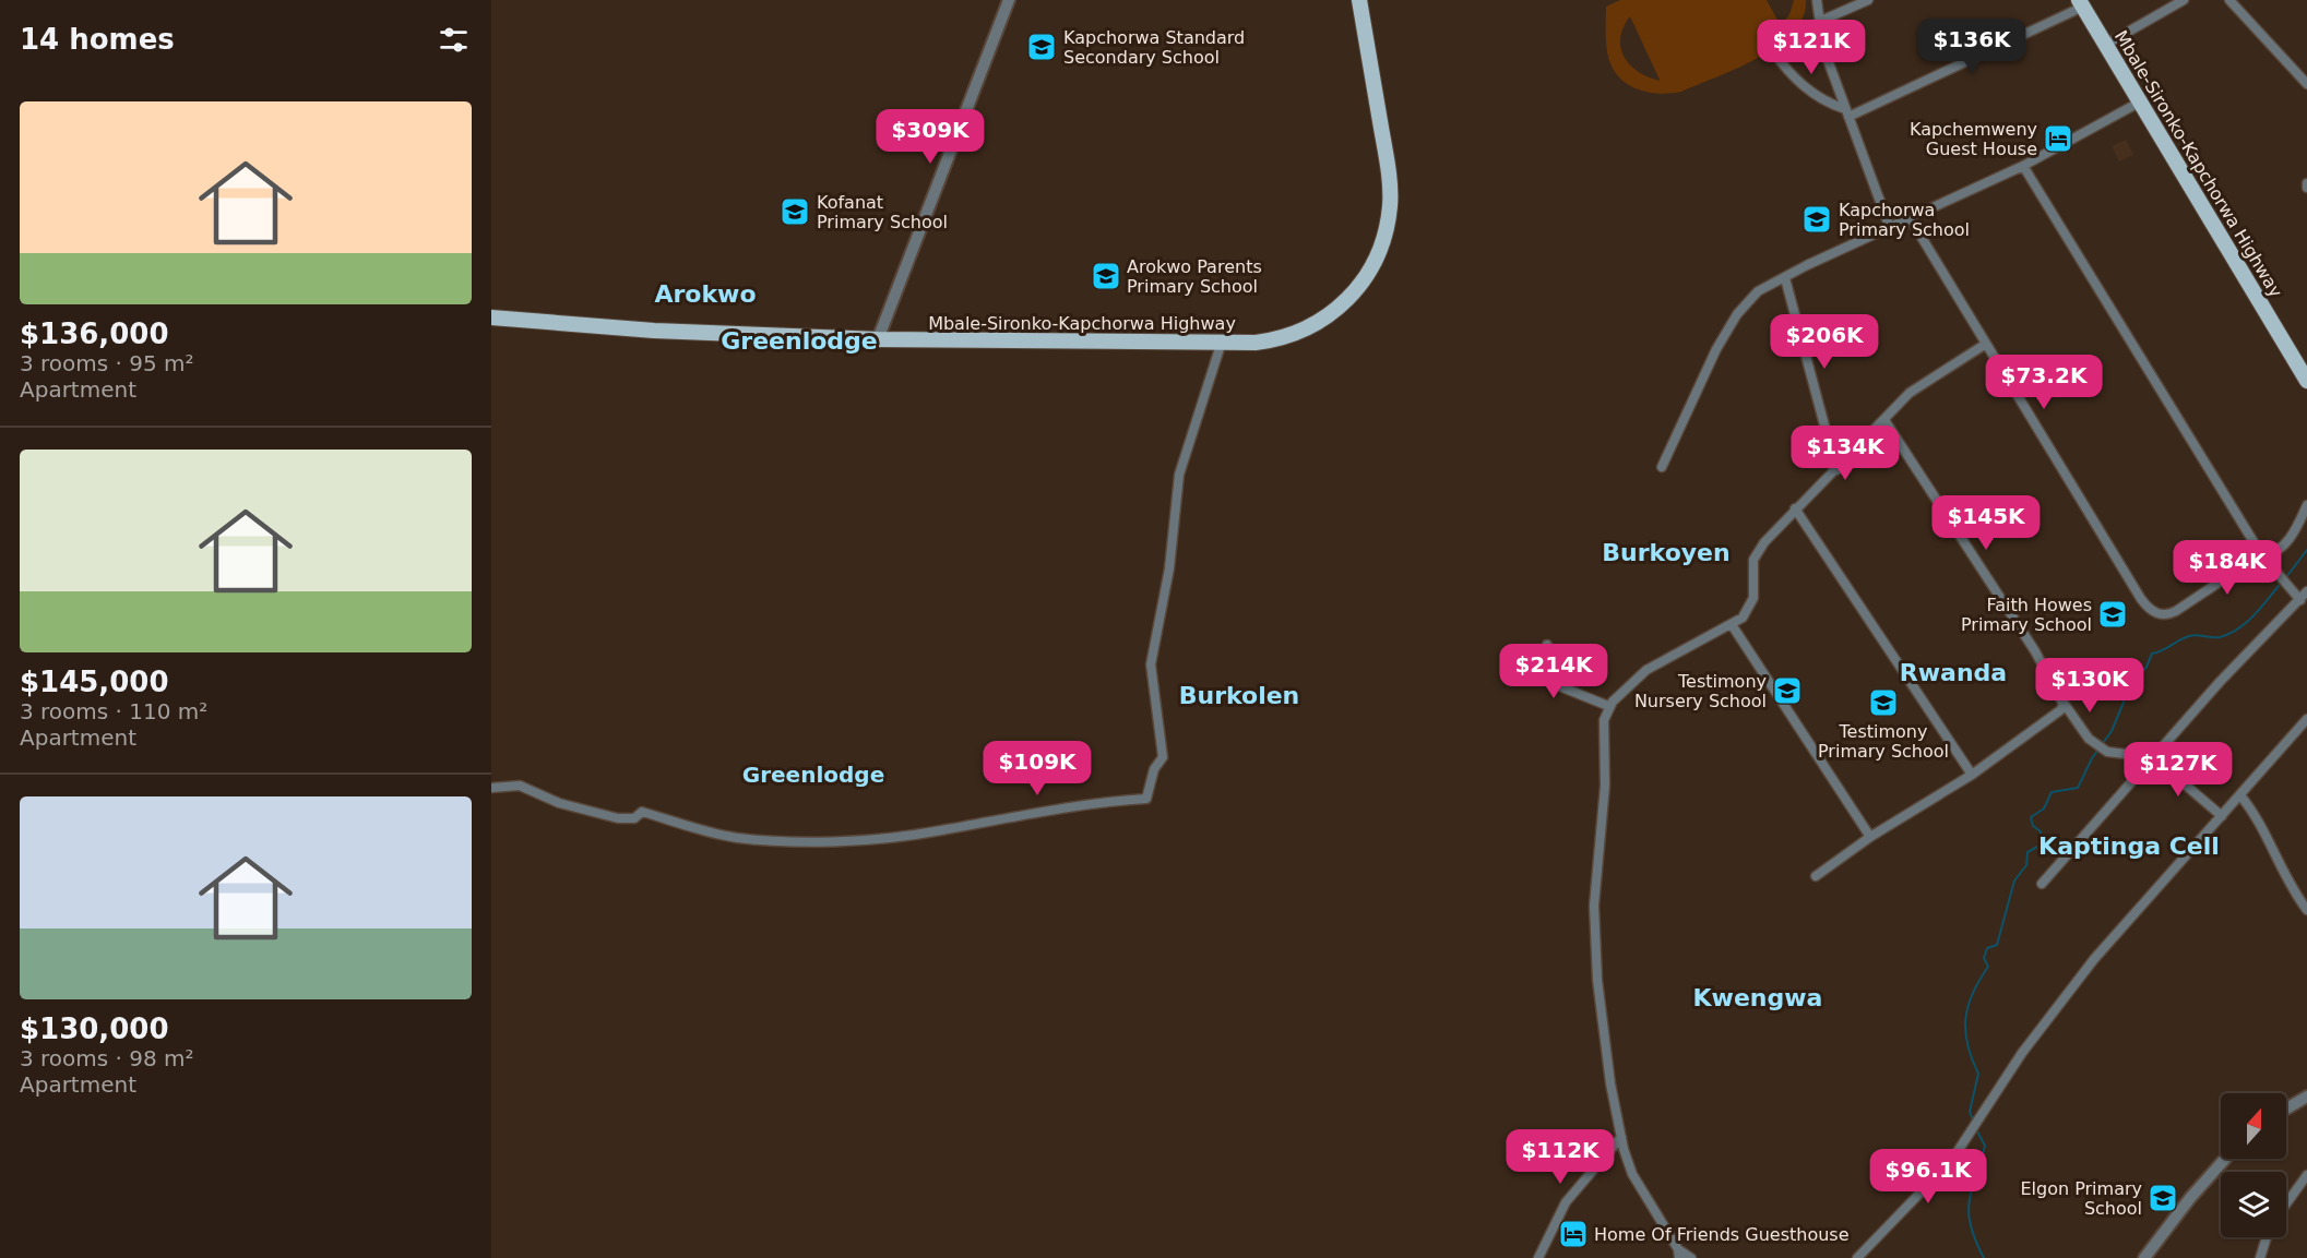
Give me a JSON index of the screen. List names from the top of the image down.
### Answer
{
  "streets": {
    "main road": ["Mbale-Sironko-Kapchorwa Highway"]
  },
  "districts": [
    "Arokwo",
    "Greenlodge",
    "Burkoyen",
    "Rwanda",
    "Burkolen",
    "Greenlodge",
    "Kaptinga Cell",
    "Kwengwa"
  ],
  "places": {
    "school or university": [
      "Kapchorwa Standard Secondary School",
      "Kofanat Primary School",
      "Kapchorwa Primary School",
      "Arokwo Parents Primary School",
      "Faith Howes Primary School",
      "Testimony Nursery School",
      "Testimony Primary School",
      "Elgon Primary School"
    ],
    "hotel": ["Kapchemweny Guest House", "Home Of Friends Guesthouse"]
  },
  "north": "top",
  "page": {
    "heading": "14 homes",
    "price": [
      "$136K",
      "$121K",
      "$309K",
      "$206K",
      "$73.2K",
      "$134K",
      "$145K",
      "$184K",
      "$214K",
      "$130K",
      "$109K",
      "$127K",
      "$112K",
      "$96.1K"
    ],
    "list": [
      {
        "name": "$136,000",
        "note": "3 rooms · 95 m² · Apartment"
      },
      {
        "name": "$145,000",
        "note": "3 rooms · 110 m² · Apartment"
      },
      {
        "name": "$130,000",
        "note": "3 rooms · 98 m² · Apartment"
      }
    ]
  }
}
